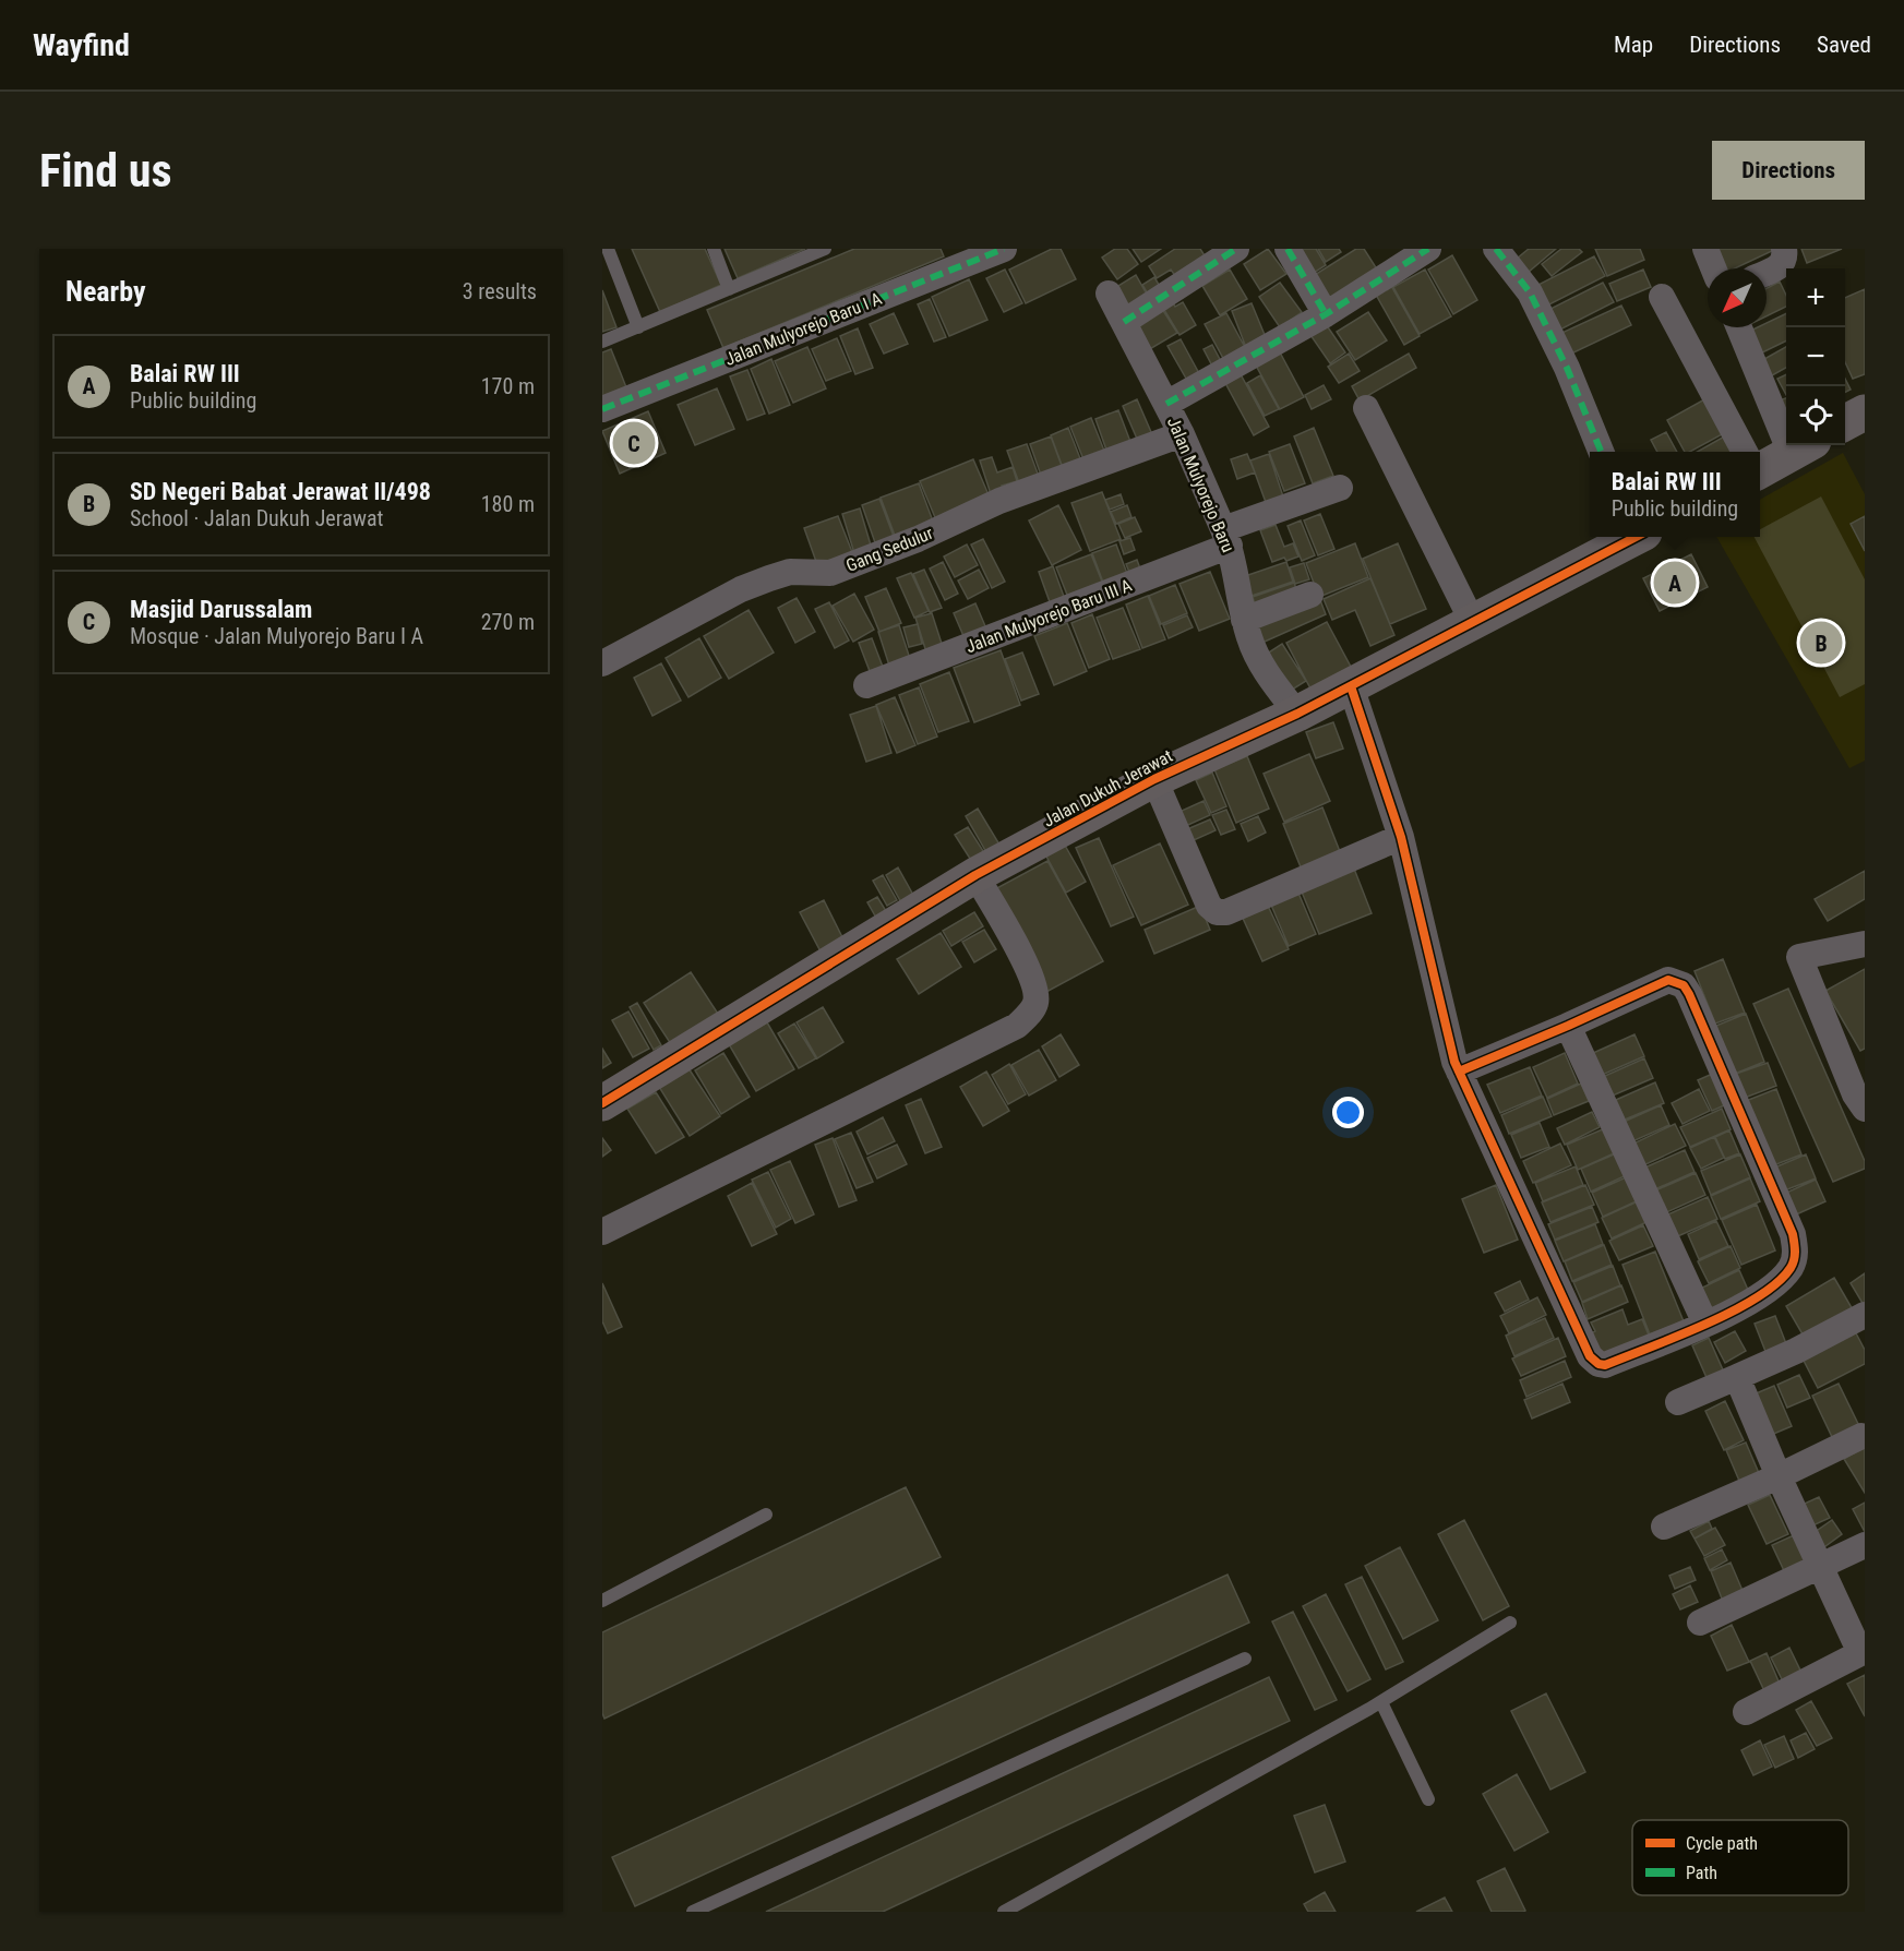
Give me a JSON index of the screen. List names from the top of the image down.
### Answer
{
  "streets": {
    "street": [
      "Jalan Mulyorejo Baru I A",
      "Jalan Mulyorejo Baru",
      "Gang Sedulur",
      "Jalan Mulyorejo Baru III A",
      "Jalan Dukuh Jerawat"
    ]
  },
  "crossings": [
    ["Jalan Mulyorejo Baru", "Gang Sedulur"],
    ["Jalan Mulyorejo Baru", "Jalan Mulyorejo Baru III A"],
    ["Jalan Mulyorejo Baru", "Jalan Dukuh Jerawat"]
  ],
  "legend": ["Cycle path", "Path"],
  "north": "bottom left",
  "page": {
    "header": "Wayfind",
    "nav": ["Map", "Directions", "Saved"],
    "buttons": "Directions",
    "title": "Find us",
    "heading": ["Nearby", "3 results"],
    "map_buttons": ["+", "−"],
    "list": [
      {
        "mark": "A",
        "name": "Balai RW III",
        "note": "Public building",
        "value": "170 m"
      },
      {
        "mark": "B",
        "name": "SD Negeri Babat Jerawat II/498",
        "note": "School · Jalan Dukuh Jerawat",
        "value": "180 m"
      },
      {
        "mark": "C",
        "name": "Masjid Darussalam",
        "note": "Mosque · Jalan Mulyorejo Baru I A",
        "value": "270 m"
      }
    ],
    "pins": ["C", "A", "B"],
    "popup": ["Balai RW III", "Public building"]
  }
}
